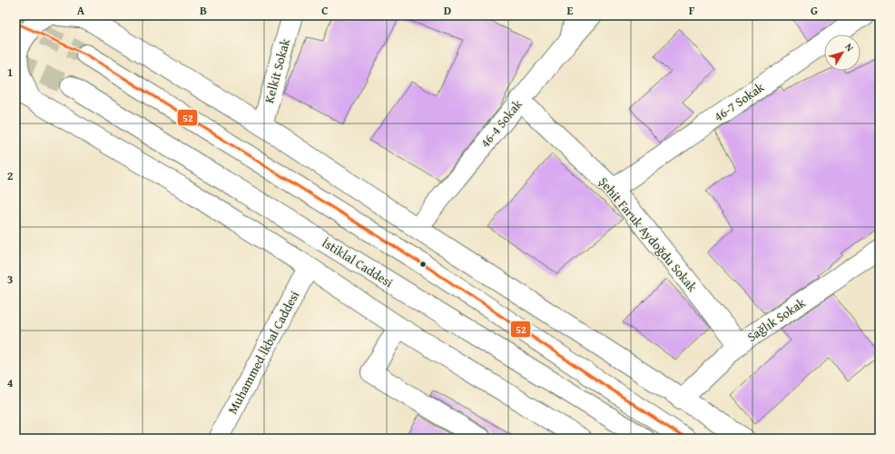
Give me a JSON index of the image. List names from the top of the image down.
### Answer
{
  "streets": {
    "street": [
      "Kelkit Sokak",
      "46-7 Sokak",
      "46-4 Sokak",
      "Şehit Faruk Aydoğdu Sokak",
      "İstiklal Caddesi",
      "Sağlık Sokak",
      "Muhammed İkbal Caddesi"
    ]
  },
  "crossings": [
    ["46-7 Sokak", "Şehit Faruk Aydoğdu Sokak"],
    ["46-4 Sokak", "Şehit Faruk Aydoğdu Sokak"],
    ["Şehit Faruk Aydoğdu Sokak", "Sağlık Sokak"]
  ],
  "lines": ["transit line 52"],
  "north": "top right",
  "grid": {
    "columns": [
      "A",
      "B",
      "C",
      "D",
      "E",
      "F",
      "G"
    ],
    "rows": [
      "1",
      "2",
      "3",
      "4"
    ]
  }
}
